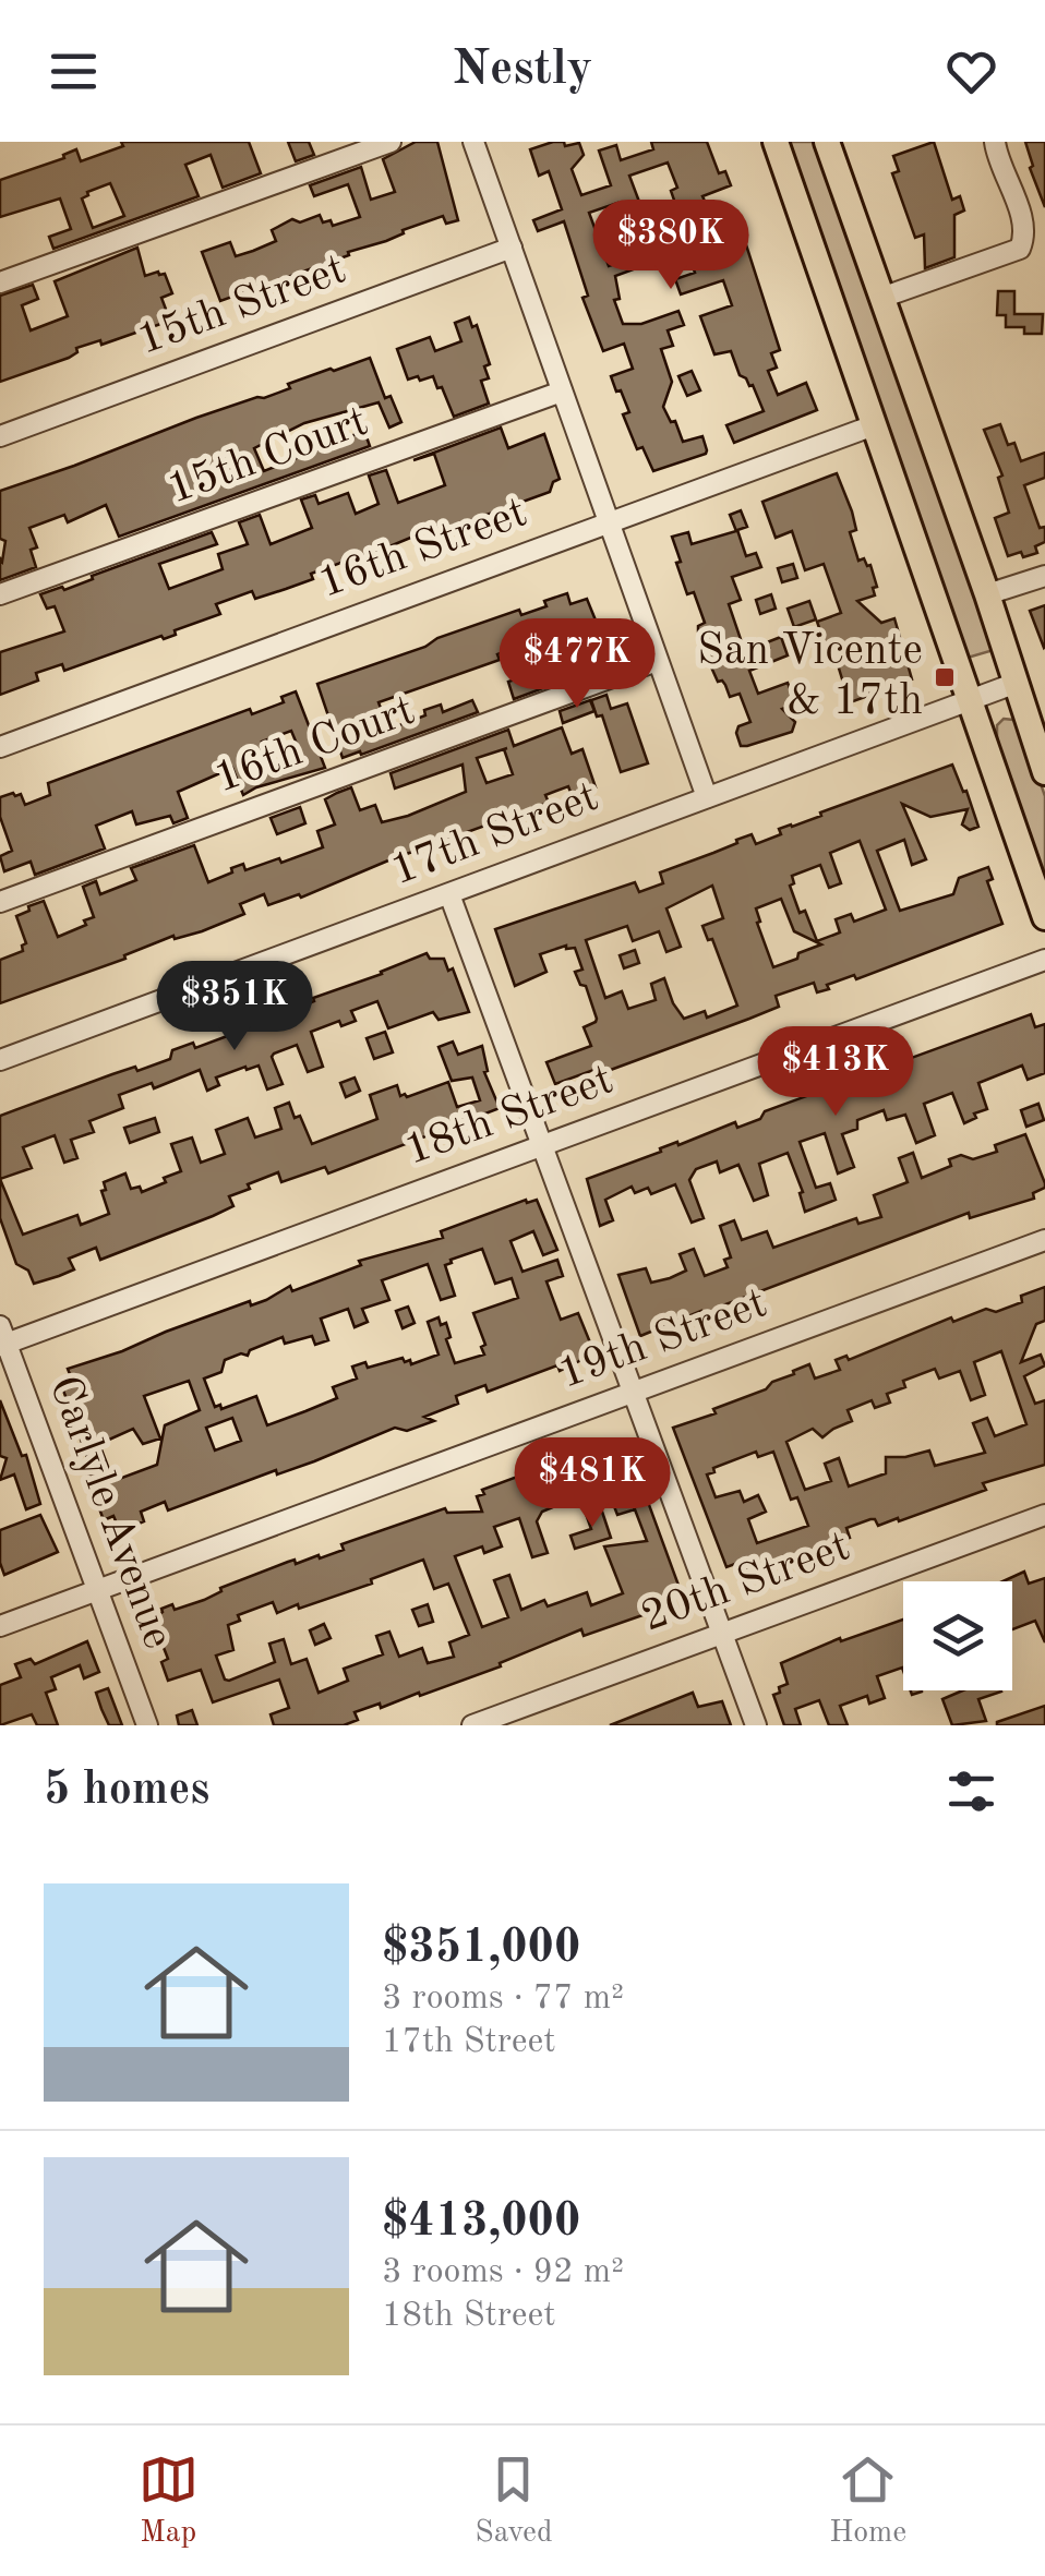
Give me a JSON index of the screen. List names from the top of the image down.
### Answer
{
  "streets": {
    "street": [
      "15th Street",
      "15th Court",
      "16th Street",
      "16th Court",
      "17th Street",
      "18th Street",
      "19th Street",
      "Carlyle Avenue",
      "20th Street"
    ]
  },
  "crossings": [
    ["18th Street", "Carlyle Avenue"],
    ["19th Street", "Carlyle Avenue"]
  ],
  "places": {
    "transit": ["San Vicente & 17th"]
  },
  "page": {
    "header": "Nestly",
    "price": [
      "$380K",
      "$477K",
      "$351K",
      "$413K",
      "$481K"
    ],
    "heading": "5 homes",
    "list": [
      {
        "name": "$351,000",
        "note": "3 rooms · 77 m² · 17th Street"
      },
      {
        "name": "$413,000",
        "note": "3 rooms · 92 m² · 18th Street"
      }
    ],
    "tabs": ["Map", "Saved", "Home"]
  }
}
